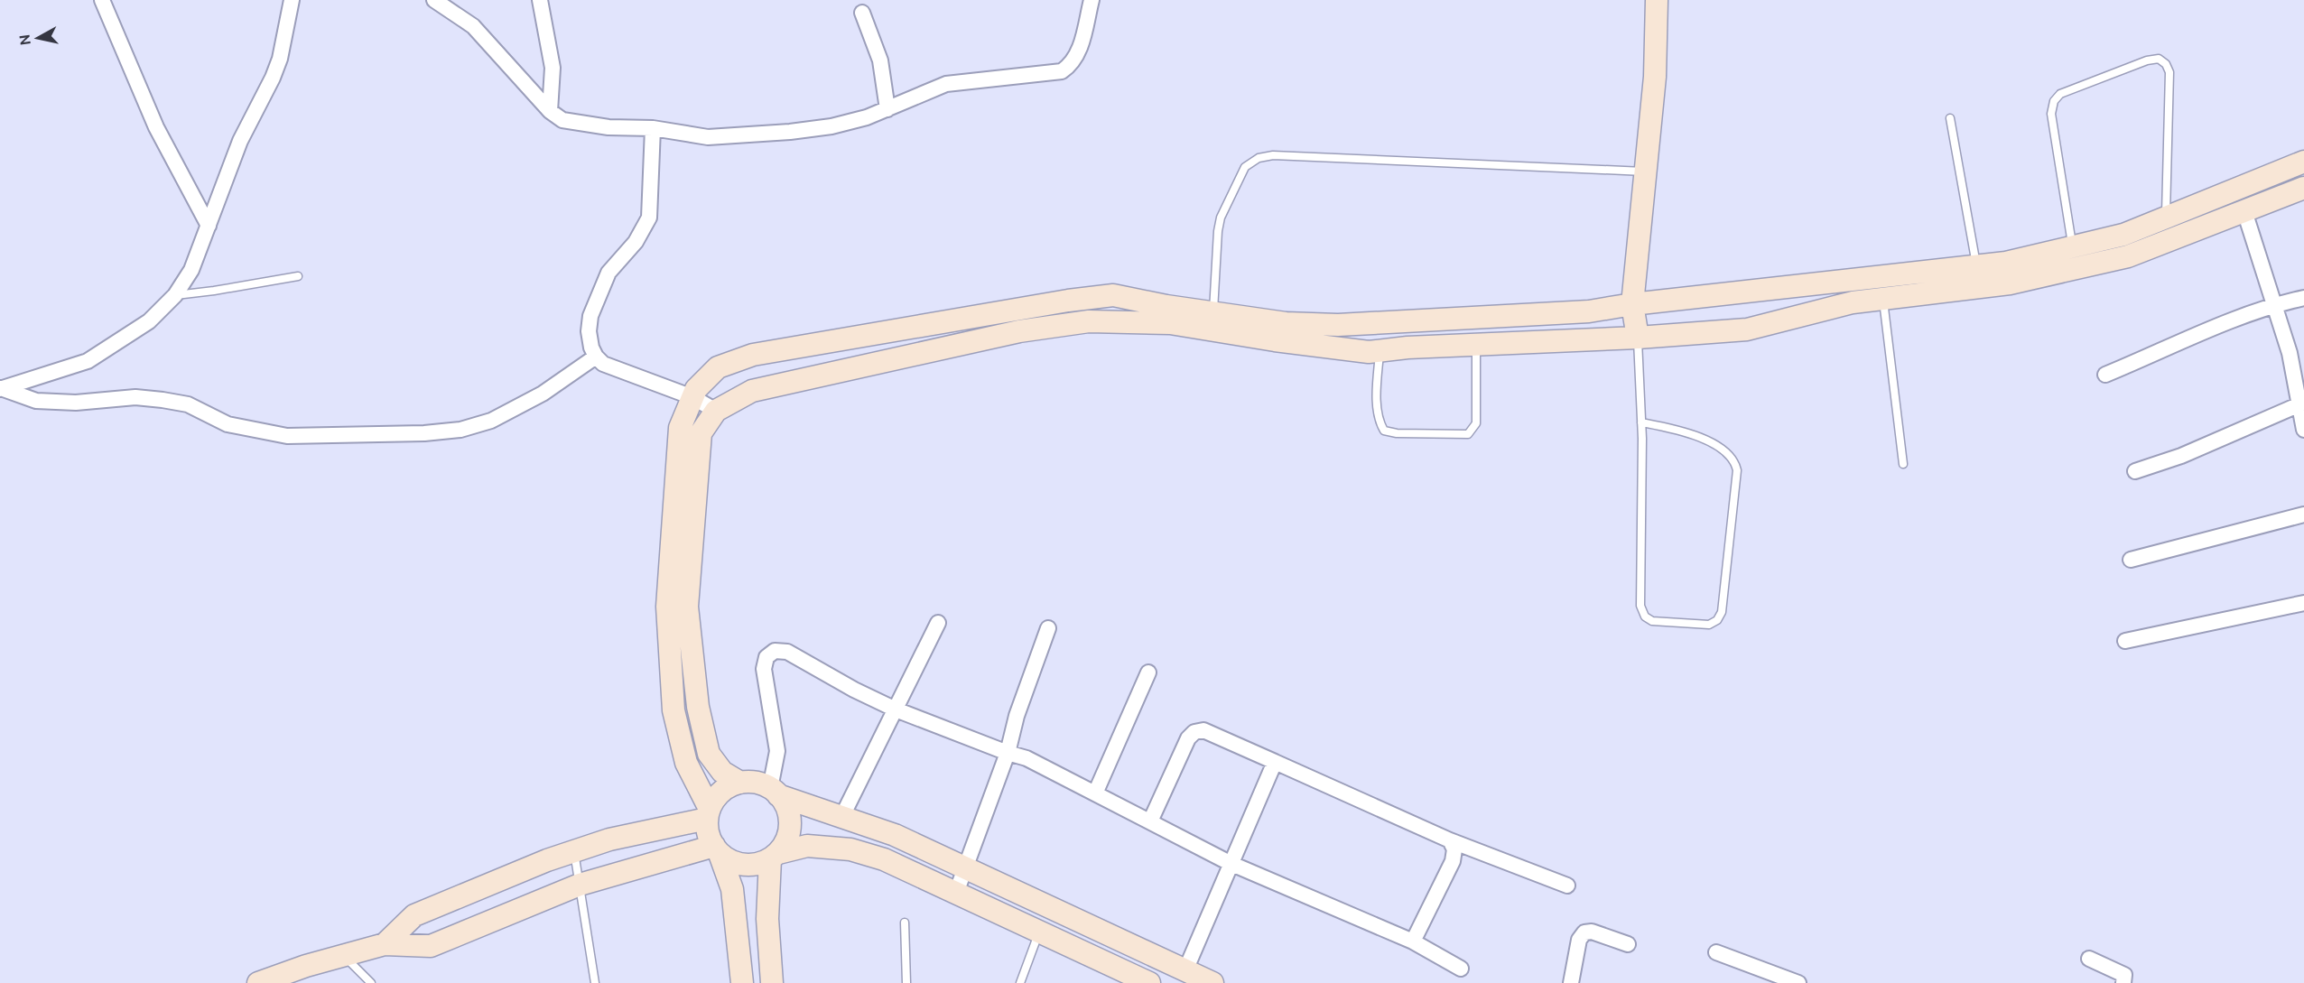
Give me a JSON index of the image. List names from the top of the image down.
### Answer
{
  "north": "left"
}
